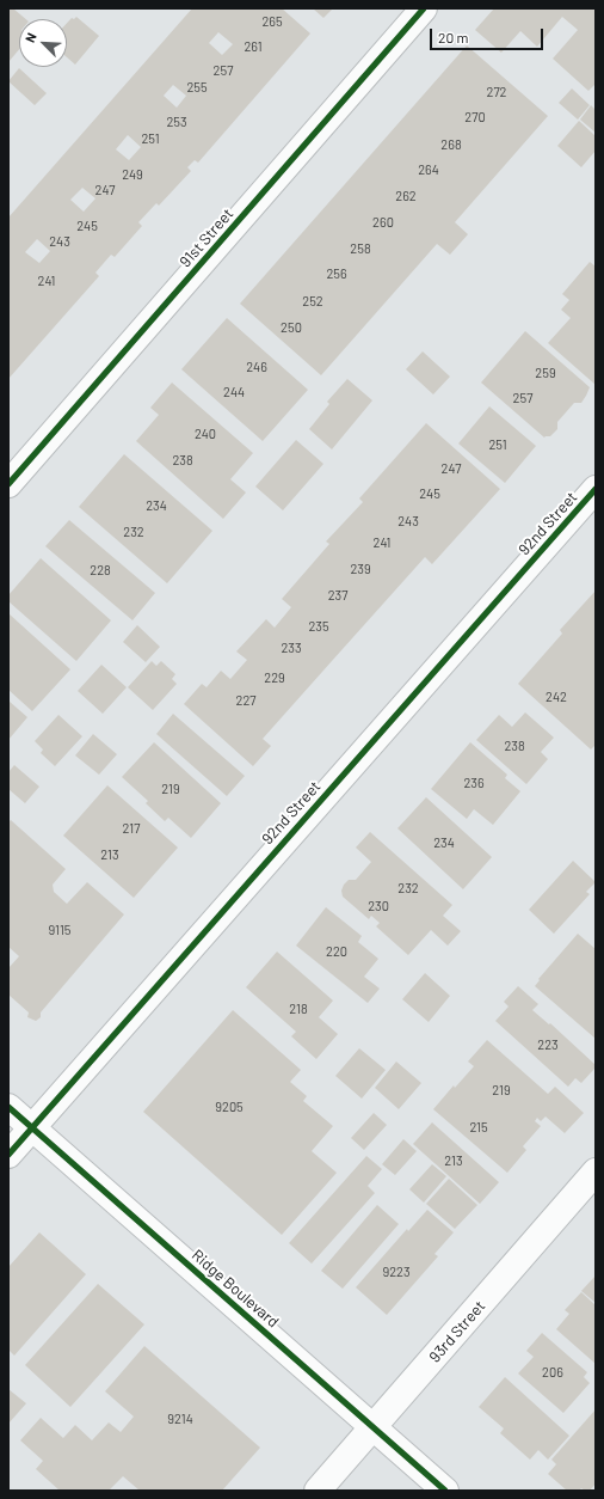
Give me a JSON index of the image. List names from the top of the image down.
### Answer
{
  "streets": {
    "street": [
      "91st Street",
      "92nd Street",
      "Ridge Boulevard",
      "93rd Street"
    ]
  },
  "crossings": [
    ["92nd Street", "Ridge Boulevard"],
    ["Ridge Boulevard", "93rd Street"]
  ],
  "house_numbers": [
    "265",
    "261",
    "257",
    "255",
    "272",
    "270",
    "253",
    "251",
    "268",
    "264",
    "249",
    "247",
    "262",
    "260",
    "245",
    "243",
    "258",
    "256",
    "241",
    "252",
    "250",
    "246",
    "259",
    "244",
    "257",
    "240",
    "251",
    "238",
    "247",
    "245",
    "234",
    "243",
    "232",
    "241",
    "239",
    "228",
    "237",
    "235",
    "233",
    "229",
    "242",
    "227",
    "238",
    "236",
    "219",
    "217",
    "234",
    "213",
    "232",
    "230",
    "9115",
    "220",
    "218",
    "223",
    "219",
    "9205",
    "215",
    "213",
    "9223",
    "206",
    "9214"
  ],
  "scale_bar": "20 m",
  "north": "top left"
}
